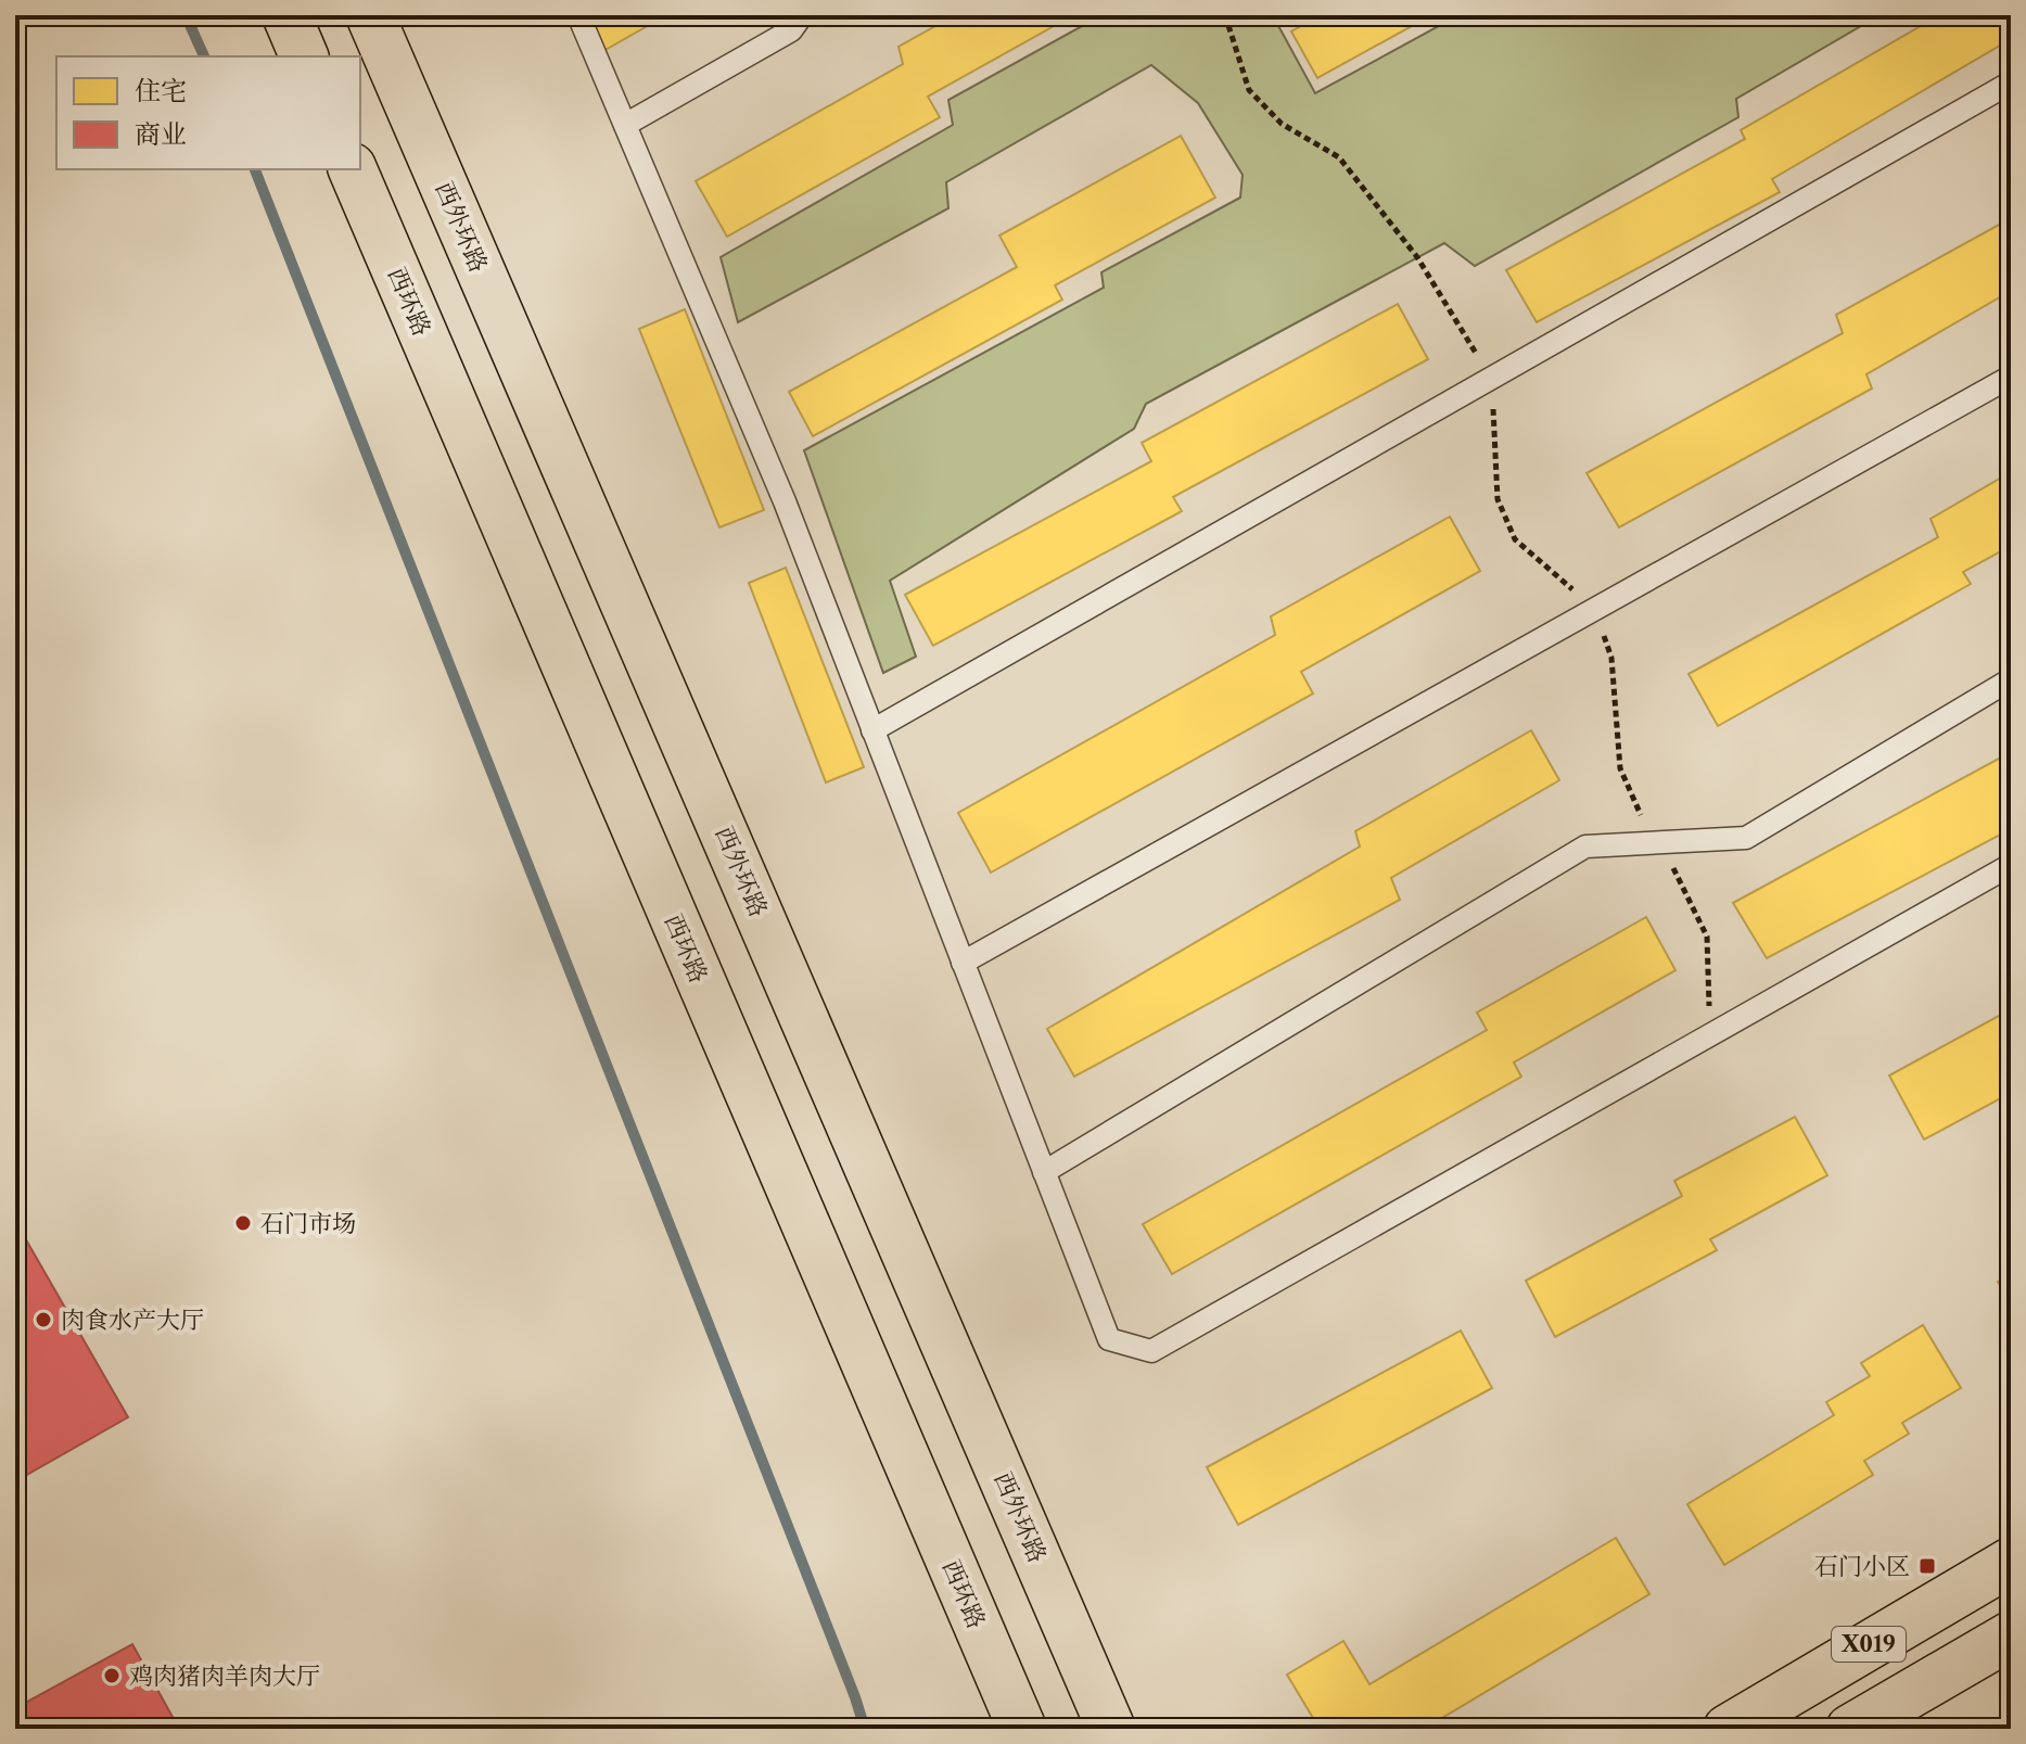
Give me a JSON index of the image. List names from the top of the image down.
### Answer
{
  "streets": {
    "main road": ["西外环路", "西环路", "X019"]
  },
  "places": {
    "other": ["石门市场", "肉食水产大厅", "鸡肉猪肉羊肉大厅"],
    "transit": ["石门小区"]
  },
  "legend": ["住宅", "商业"]
}
